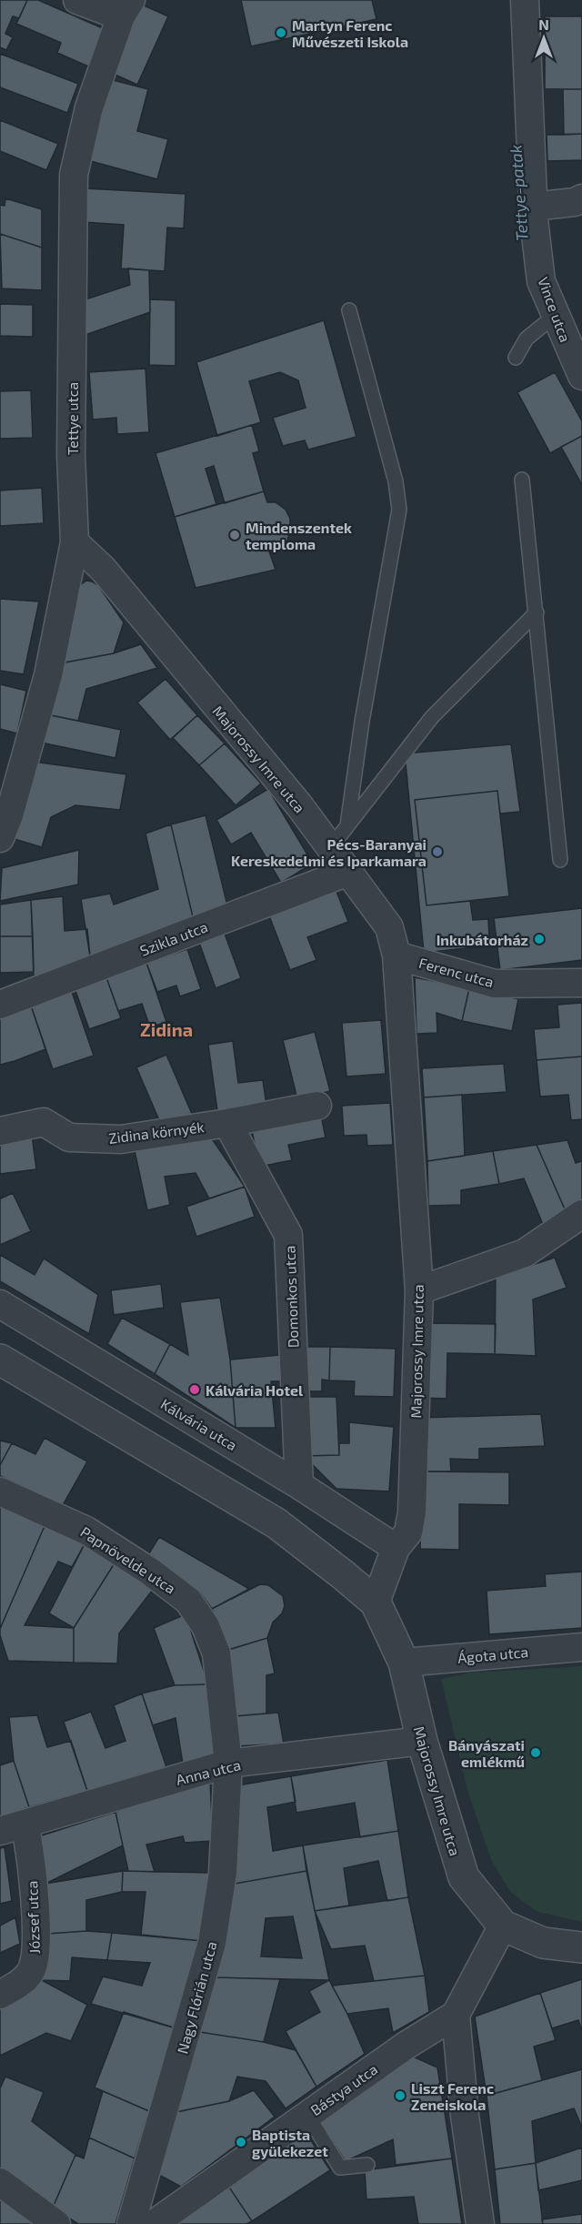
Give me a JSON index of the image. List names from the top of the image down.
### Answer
{
  "streets": {
    "street": [
      "Vince utca",
      "Tettye utca",
      "Majorossy Imre utca",
      "Szikla utca",
      "Ferenc utca",
      "Zidina környék",
      "Domonkos utca",
      "Kálvária utca",
      "Papnövelde utca",
      "Ágota utca",
      "Anna utca",
      "József utca",
      "Nagy Flórián utca",
      "Bástya utca"
    ]
  },
  "crossings": [
    ["Tettye utca", "Majorossy Imre utca"],
    ["Majorossy Imre utca", "Szikla utca"],
    ["Majorossy Imre utca", "Ferenc utca"],
    ["Majorossy Imre utca", "Kálvária utca"],
    ["Majorossy Imre utca", "Ágota utca"],
    ["Majorossy Imre utca", "Anna utca"],
    ["Zidina környék", "Domonkos utca"],
    ["Domonkos utca", "Kálvária utca"],
    ["Papnövelde utca", "Anna utca"],
    ["Papnövelde utca", "Nagy Flórián utca"],
    ["Anna utca", "József utca"],
    ["Anna utca", "Nagy Flórián utca"]
  ],
  "districts": ["Zidina"],
  "water": ["Tettye-patak"],
  "places": [
    "Martyn Ferenc Művészeti Iskola",
    "Mindenszentek temploma",
    "Pécs-Baranyai Kereskedelmi és Iparkamara",
    "Inkubátorház",
    "Kálvária Hotel",
    "Bányászati emlékmű",
    "Liszt Ferenc Zeneiskola",
    "Baptista gyülekezet"
  ],
  "north": "top"
}
